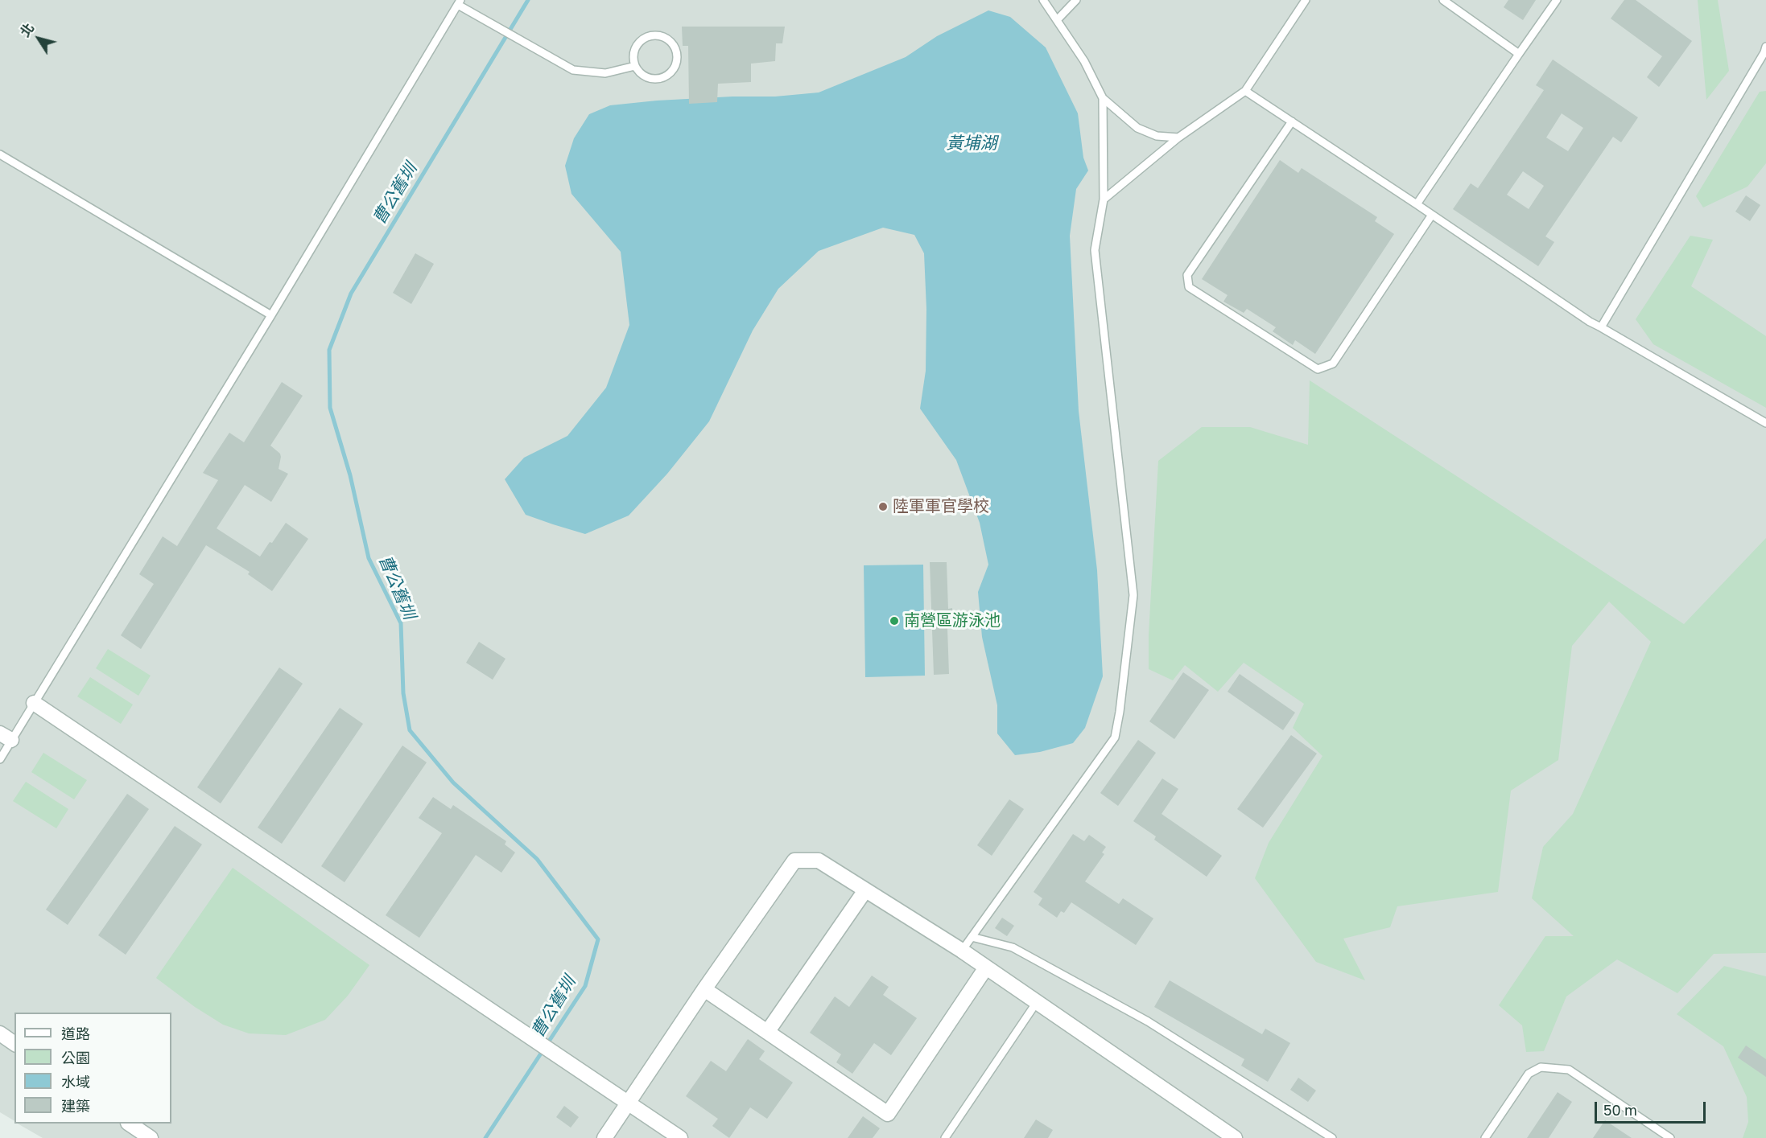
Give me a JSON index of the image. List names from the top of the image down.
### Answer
{
  "water": ["黃埔湖", "曹公舊圳"],
  "places": ["陸軍軍官學校", "南營區游泳池"],
  "legend": [
    "道路",
    "公園",
    "水域",
    "建築"
  ],
  "scale_bar": "50 m",
  "north": "top left"
}
